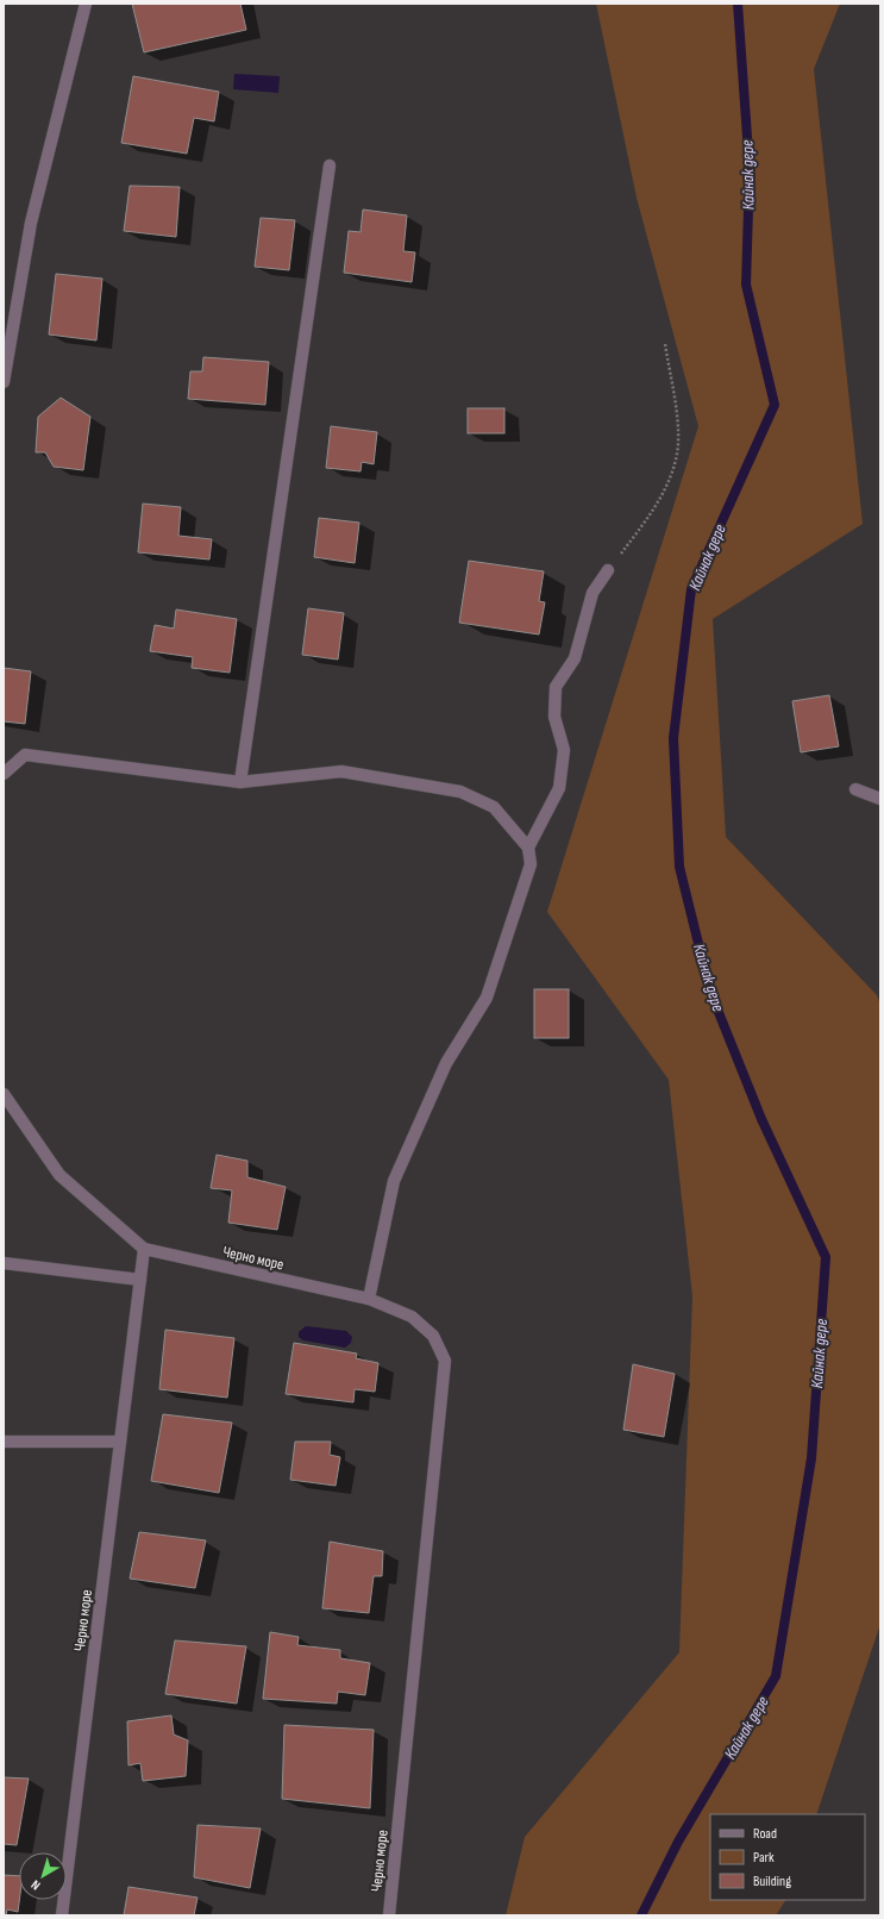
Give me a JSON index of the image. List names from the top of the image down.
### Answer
{
  "streets": {
    "street": ["Черно море"]
  },
  "water": ["Кайнак дере"],
  "legend": ["Road", "Park", "Building"],
  "north": "bottom left"
}
